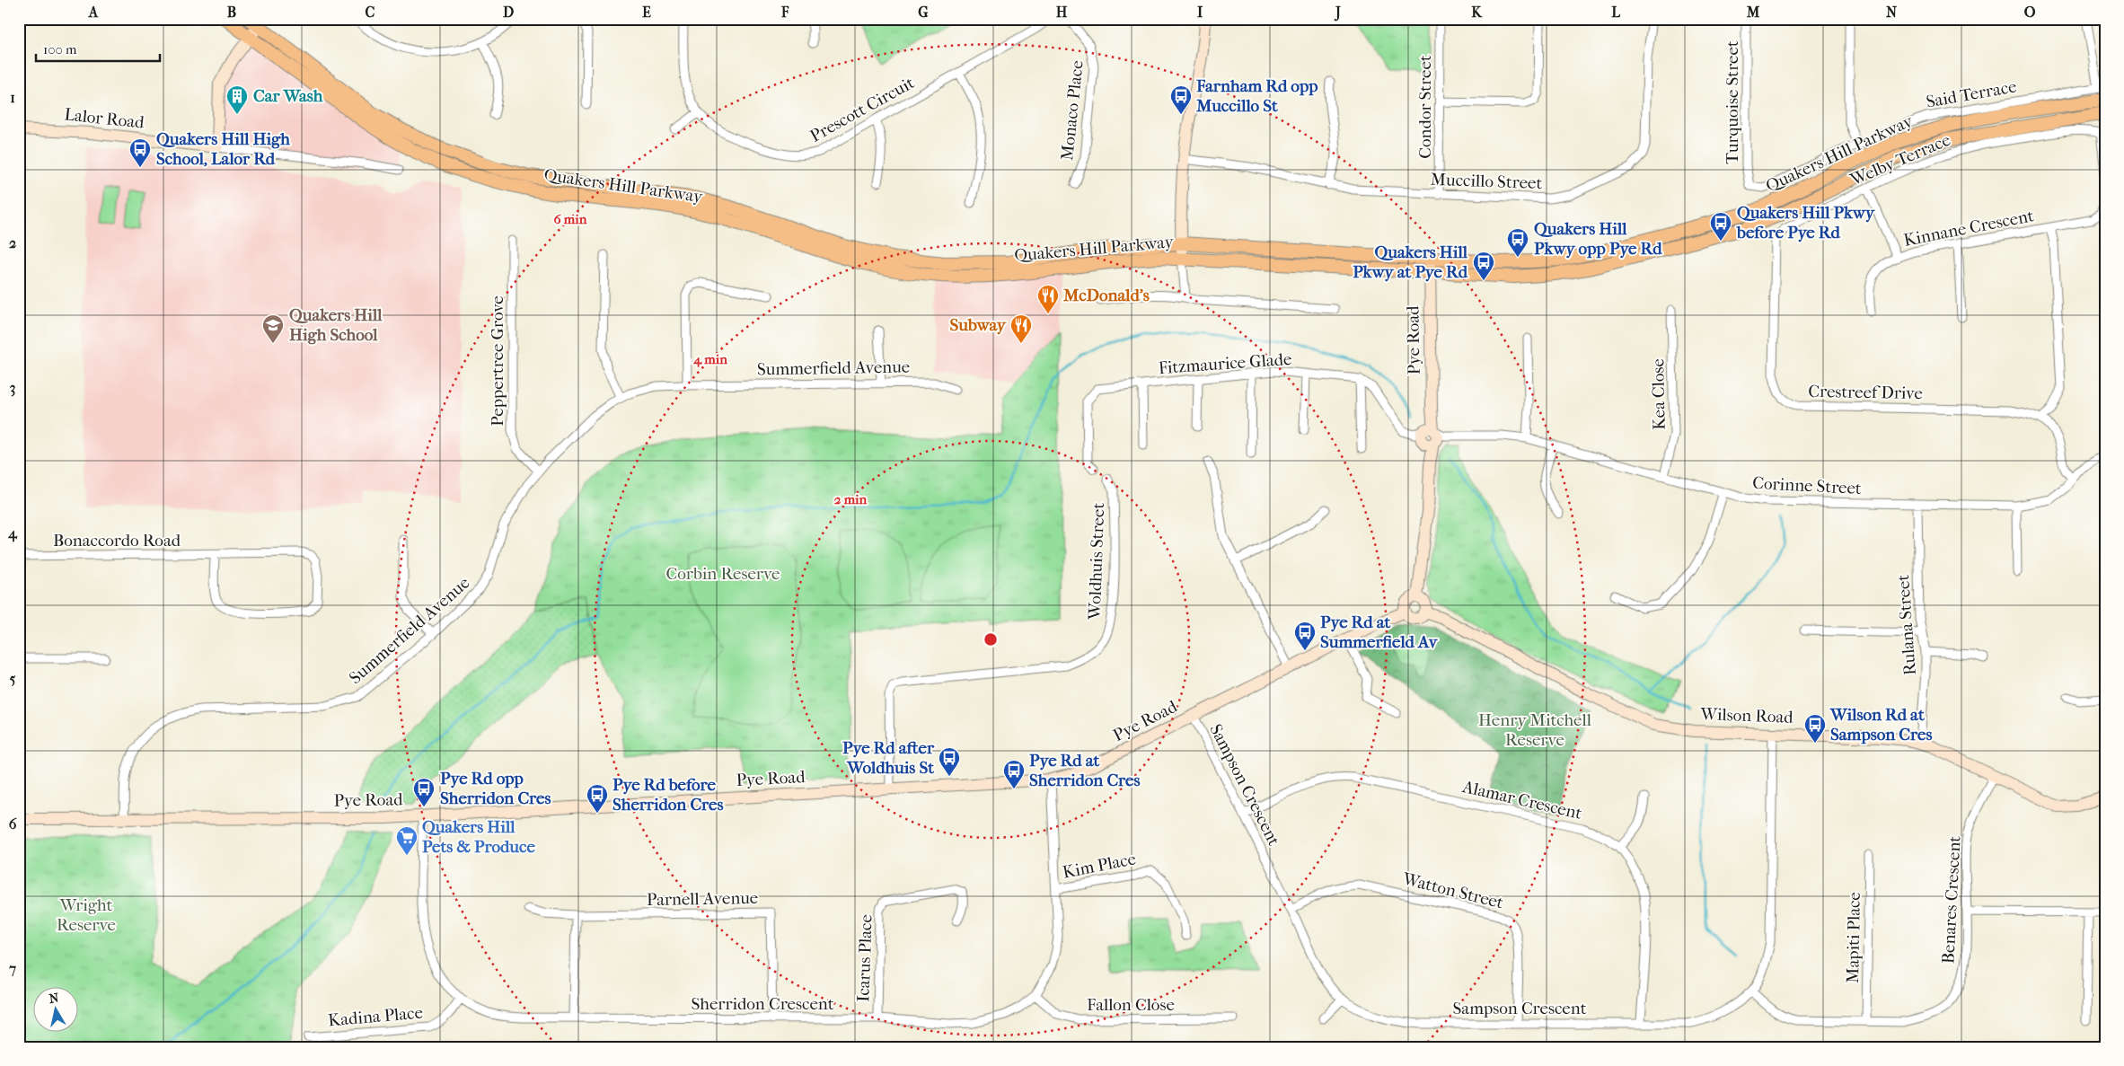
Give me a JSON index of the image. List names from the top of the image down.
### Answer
{
  "streets": {
    "main road": ["Quakers Hill Parkway"],
    "street": [
      "Said Terrace",
      "Turquoise Street",
      "Condor Street",
      "Prescott Circuit",
      "Monaco Place",
      "Lalor Road",
      "Welby Terrace",
      "Muccillo Street",
      "Kinnane Crescent",
      "Pye Road",
      "Peppertree Grove",
      "Fitzmaurice Glade",
      "Summerfield Avenue",
      "Crestreef Drive",
      "Kea Close",
      "Corinne Street",
      "Bonaccordo Road",
      "Woldhuis Street",
      "Rulana Street",
      "Wilson Road",
      "Sampson Crescent",
      "Alamar Crescent",
      "Kim Place",
      "Watton Street",
      "Parnell Avenue",
      "Benares Crescent",
      "Mapiti Place",
      "Icarus Place",
      "Sherridon Crescent",
      "Fallon Close",
      "Kadina Place"
    ]
  },
  "crossings": [
    ["Said Terrace", "Turquoise Street"],
    ["Condor Street", "Muccillo Street"],
    ["Quakers Hill Parkway", "Pye Road"],
    ["Welby Terrace", "Crestreef Drive"],
    ["Kinnane Crescent", "Crestreef Drive"],
    ["Pye Road", "Summerfield Avenue"],
    ["Pye Road", "Corinne Street"],
    ["Pye Road", "Woldhuis Street"],
    ["Pye Road", "Wilson Road"],
    ["Pye Road", "Sampson Crescent"],
    ["Pye Road", "Sherridon Crescent"],
    ["Peppertree Grove", "Summerfield Avenue"],
    ["Crestreef Drive", "Corinne Street"],
    ["Kea Close", "Corinne Street"],
    ["Corinne Street", "Rulana Street"],
    ["Rulana Street", "Wilson Road"],
    ["Wilson Road", "Sampson Crescent"],
    ["Wilson Road", "Benares Crescent"],
    ["Sampson Crescent", "Alamar Crescent"],
    ["Sampson Crescent", "Watton Street"],
    ["Sampson Crescent", "Benares Crescent"],
    ["Kim Place", "Sherridon Crescent"],
    ["Parnell Avenue", "Sherridon Crescent"],
    ["Benares Crescent", "Mapiti Place"],
    ["Icarus Place", "Sherridon Crescent"],
    ["Sherridon Crescent", "Fallon Close"],
    ["Sherridon Crescent", "Kadina Place"]
  ],
  "parks": ["Corbin Reserve", "Henry Mitchell Reserve", "Wright Reserve"],
  "places": {
    "building": ["Car Wash"],
    "bus stop": [
      "Farnham Rd opp Muccillo St",
      "Quakers Hill High School, Lalor Rd",
      "Quakers Hill Pkwy before Pye Rd",
      "Quakers Hill Pkwy opp Pye Rd",
      "Quakers Hill Pkwy at Pye Rd",
      "Pye Rd at Summerfield Av",
      "Wilson Rd at Sampson Cres",
      "Pye Rd after Woldhuis St",
      "Pye Rd at Sherridon Cres",
      "Pye Rd opp Sherridon Cres",
      "Pye Rd before Sherridon Cres"
    ],
    "restaurant": ["McDonald's", "Subway"],
    "school or university": ["Quakers Hill High School"],
    "supermarket": ["Quakers Hill Pets & Produce"]
  },
  "scale_bar": "100 m",
  "north": "top",
  "grid": {
    "columns": [
      "A",
      "B",
      "C",
      "D",
      "E",
      "F",
      "G",
      "H",
      "I",
      "J",
      "K",
      "L",
      "M",
      "N",
      "O"
    ],
    "rows": [
      "1",
      "2",
      "3",
      "4",
      "5",
      "6",
      "7"
    ]
  },
  "rings": ["6 min", "4 min", "2 min"]
}
